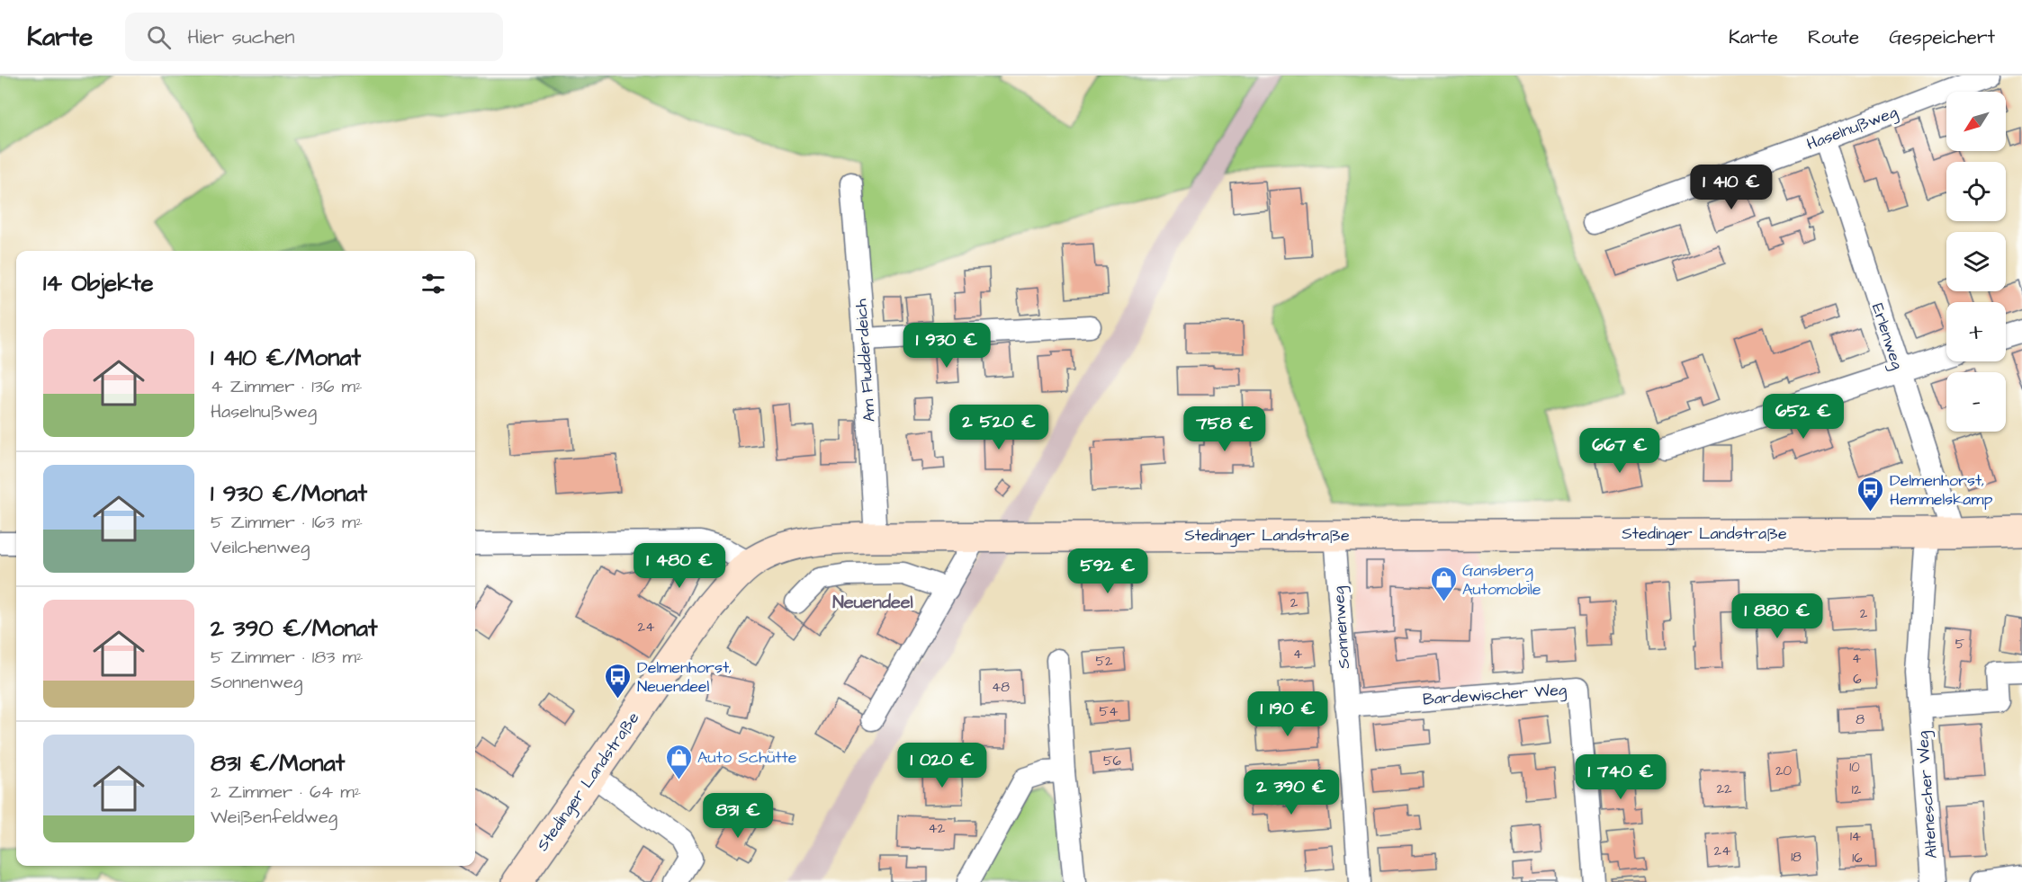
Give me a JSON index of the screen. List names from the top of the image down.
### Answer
{
  "streets": {
    "main road": ["Stedinger Landstraße"],
    "street": [
      "Haselnußweg",
      "Erlenweg",
      "Am Fludderdeich",
      "Sonnenweg",
      "Bardewischer Weg",
      "Altenescher Weg"
    ]
  },
  "crossings": [
    ["Haselnußweg", "Erlenweg"],
    ["Erlenweg", "Stedinger Landstraße"],
    ["Erlenweg", "Altenescher Weg"],
    ["Am Fludderdeich", "Stedinger Landstraße"],
    ["Stedinger Landstraße", "Sonnenweg"],
    ["Stedinger Landstraße", "Altenescher Weg"],
    ["Sonnenweg", "Bardewischer Weg"]
  ],
  "districts": ["Neuendeel"],
  "places": {
    "bus stop": ["Delmenhorst, Hemmelskamp", "Delmenhorst, Neuendeel"],
    "shop": ["Gansberg Automobile", "Auto Schütte"]
  },
  "house_numbers": [
    "2",
    "2",
    "24",
    "5",
    "4",
    "4",
    "52",
    "6",
    "48",
    "54",
    "8",
    "56",
    "10",
    "20",
    "22",
    "12",
    "42",
    "14",
    "24",
    "18",
    "16"
  ],
  "north": "bottom left",
  "page": {
    "header": "Karte",
    "search": "Hier suchen",
    "nav": ["Karte", "Route", "Gespeichert"],
    "map_buttons": ["+", "−"],
    "price": [
      "1 410 €",
      "1 930 €",
      "652 €",
      "2 520 €",
      "758 €",
      "667 €",
      "1 480 €",
      "592 €",
      "1 880 €",
      "1 190 €",
      "1 020 €",
      "1 740 €",
      "2 390 €",
      "831 €"
    ],
    "heading": "14 Objekte",
    "list": [
      {
        "name": "1 410 €/Monat",
        "note": "4 Zimmer · 136 m² · Haselnußweg"
      },
      {
        "name": "1 930 €/Monat",
        "note": "5 Zimmer · 163 m² · Veilchenweg"
      },
      {
        "name": "2 390 €/Monat",
        "note": "5 Zimmer · 183 m² · Sonnenweg"
      },
      {
        "name": "831 €/Monat",
        "note": "2 Zimmer · 64 m² · Weißenfeldweg"
      }
    ]
  }
}
